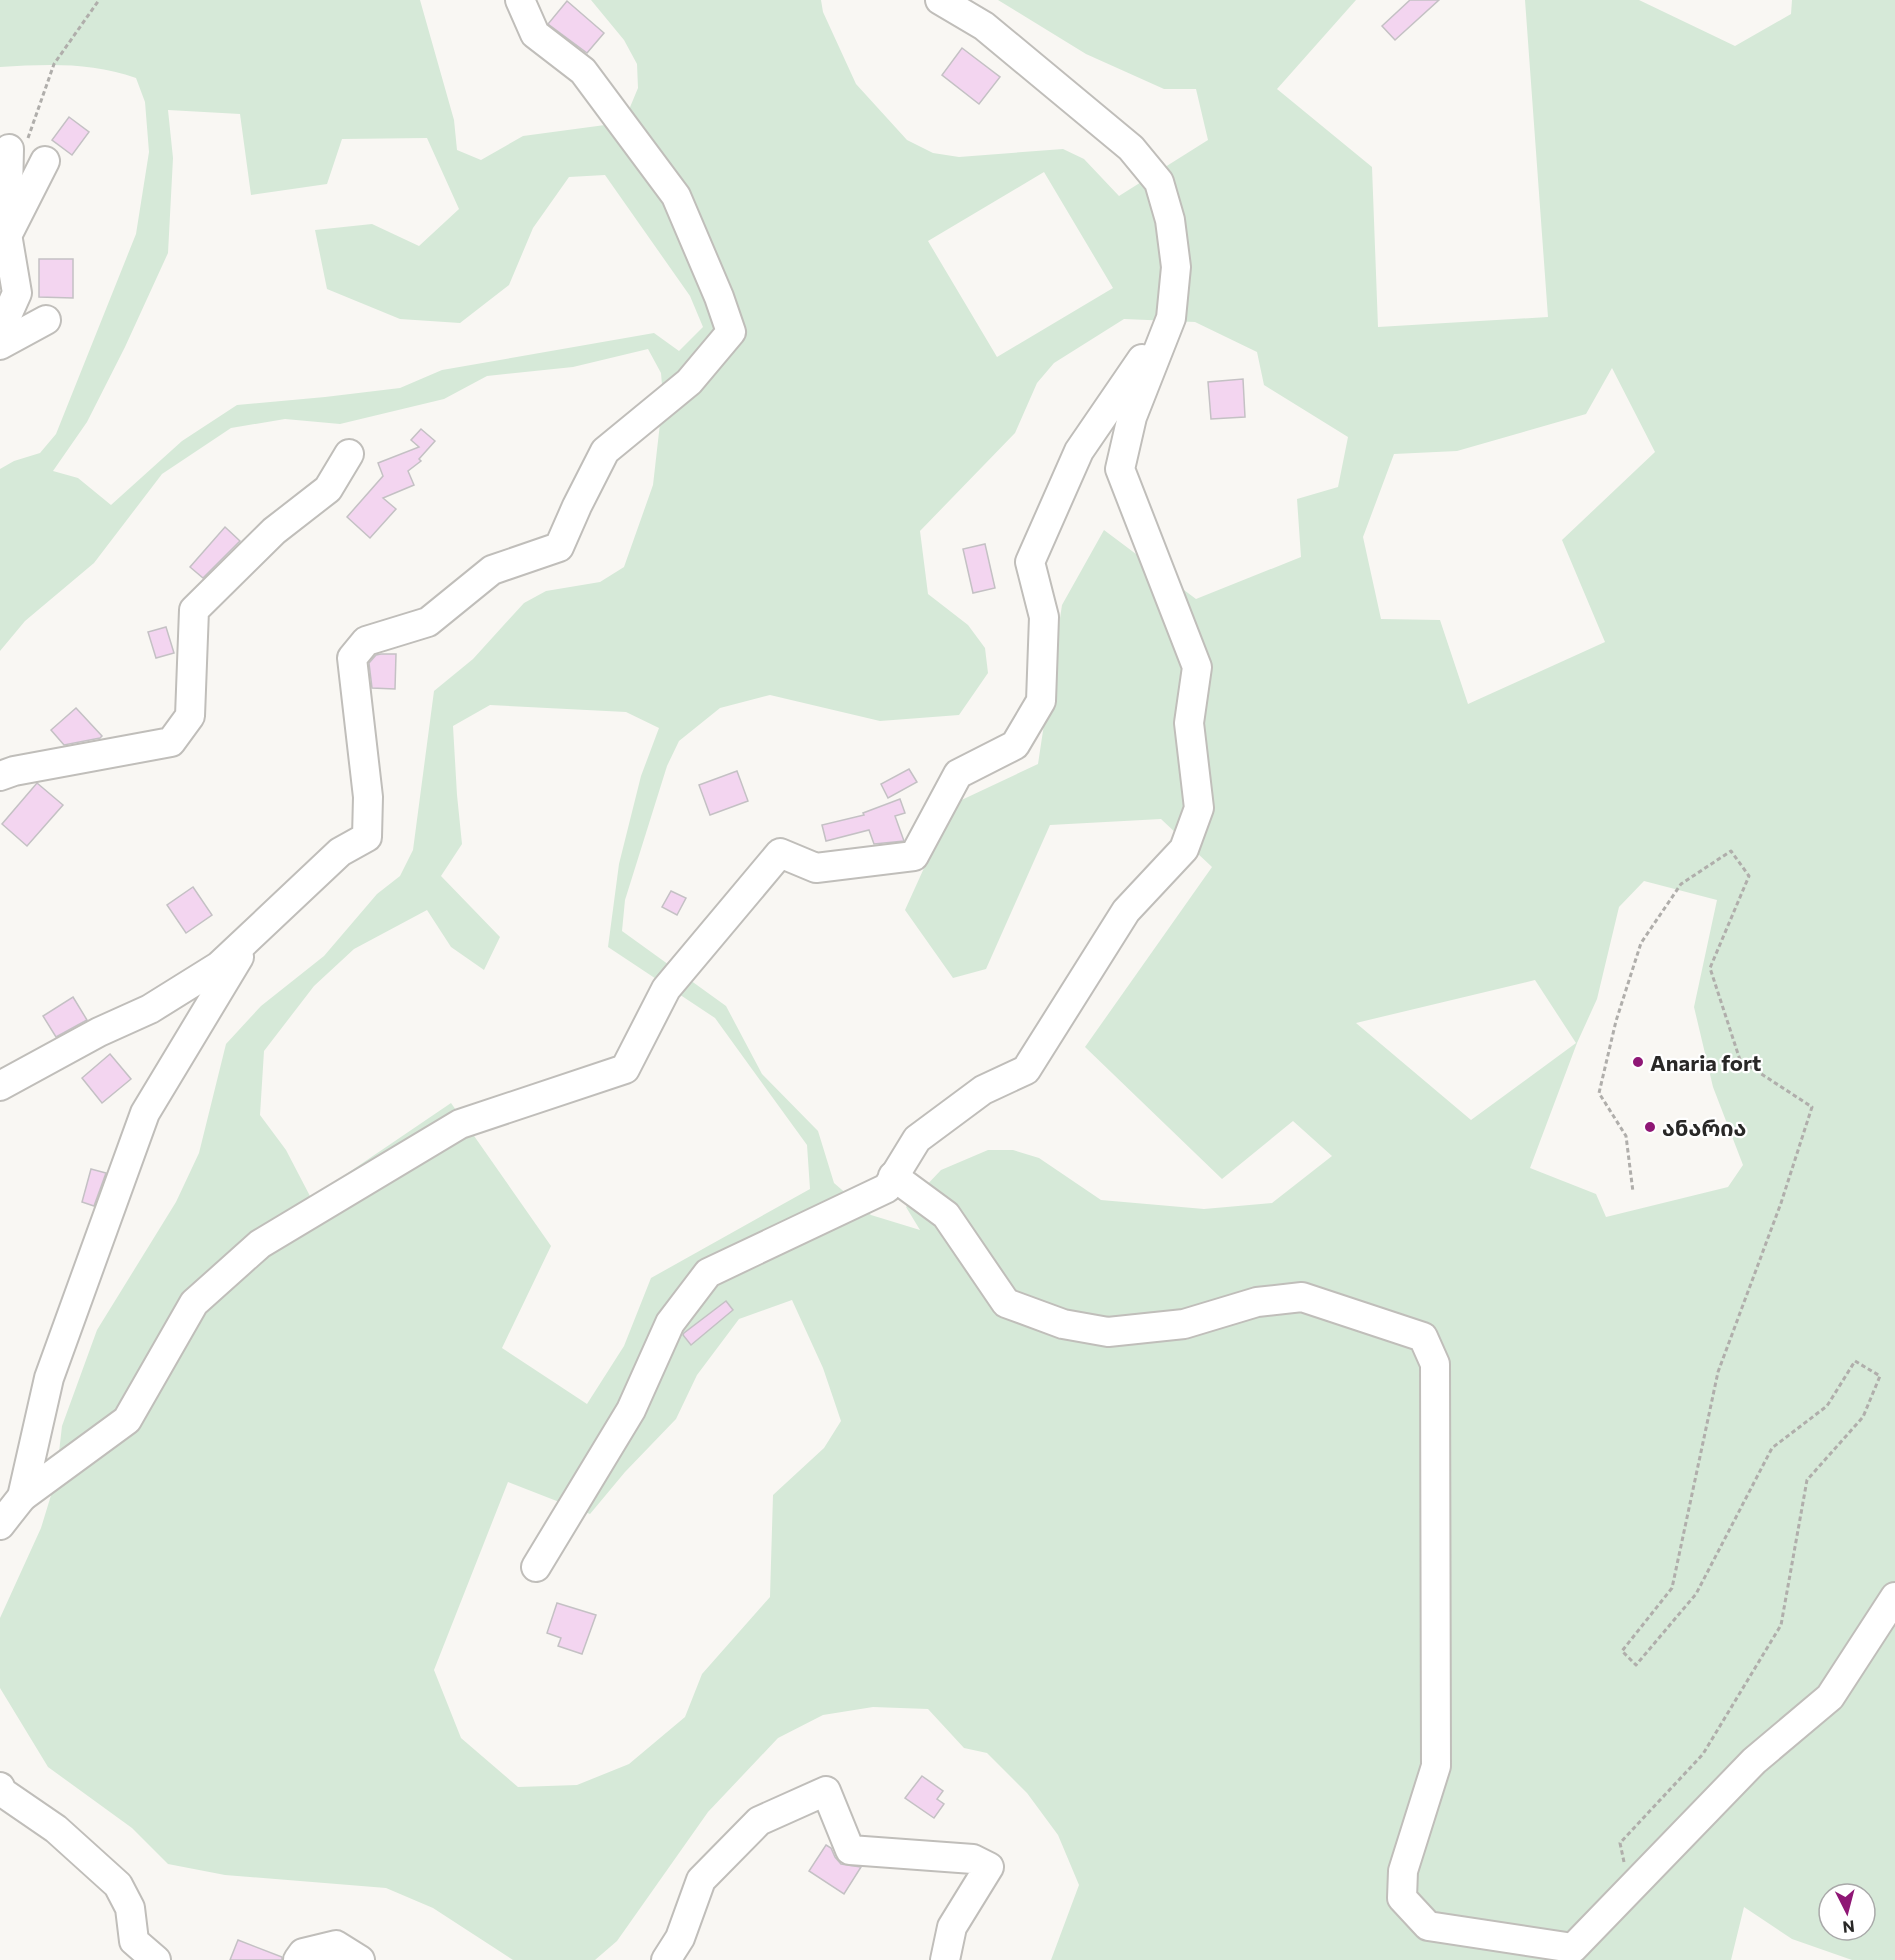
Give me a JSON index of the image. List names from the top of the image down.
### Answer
{
  "places": ["Anaria fort", "ანარია"],
  "north": "bottom"
}
